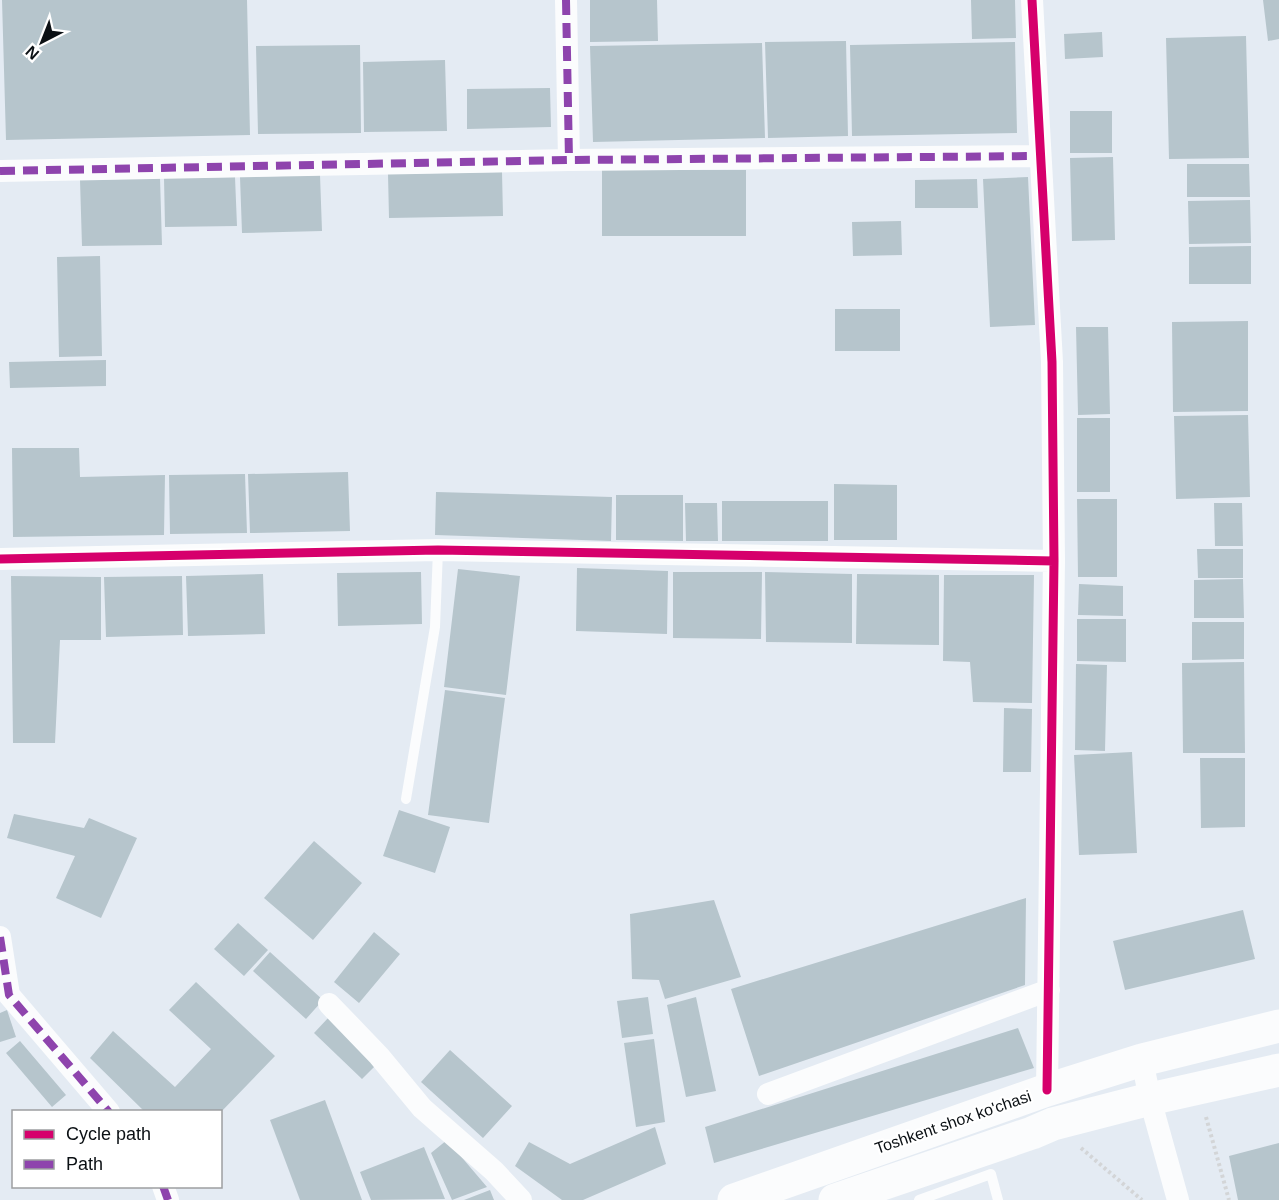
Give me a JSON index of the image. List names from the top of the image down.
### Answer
{
  "streets": {
    "main road": ["Toshkent shox ko'chasi"]
  },
  "legend": ["Cycle path", "Path"],
  "north": "bottom left"
}
